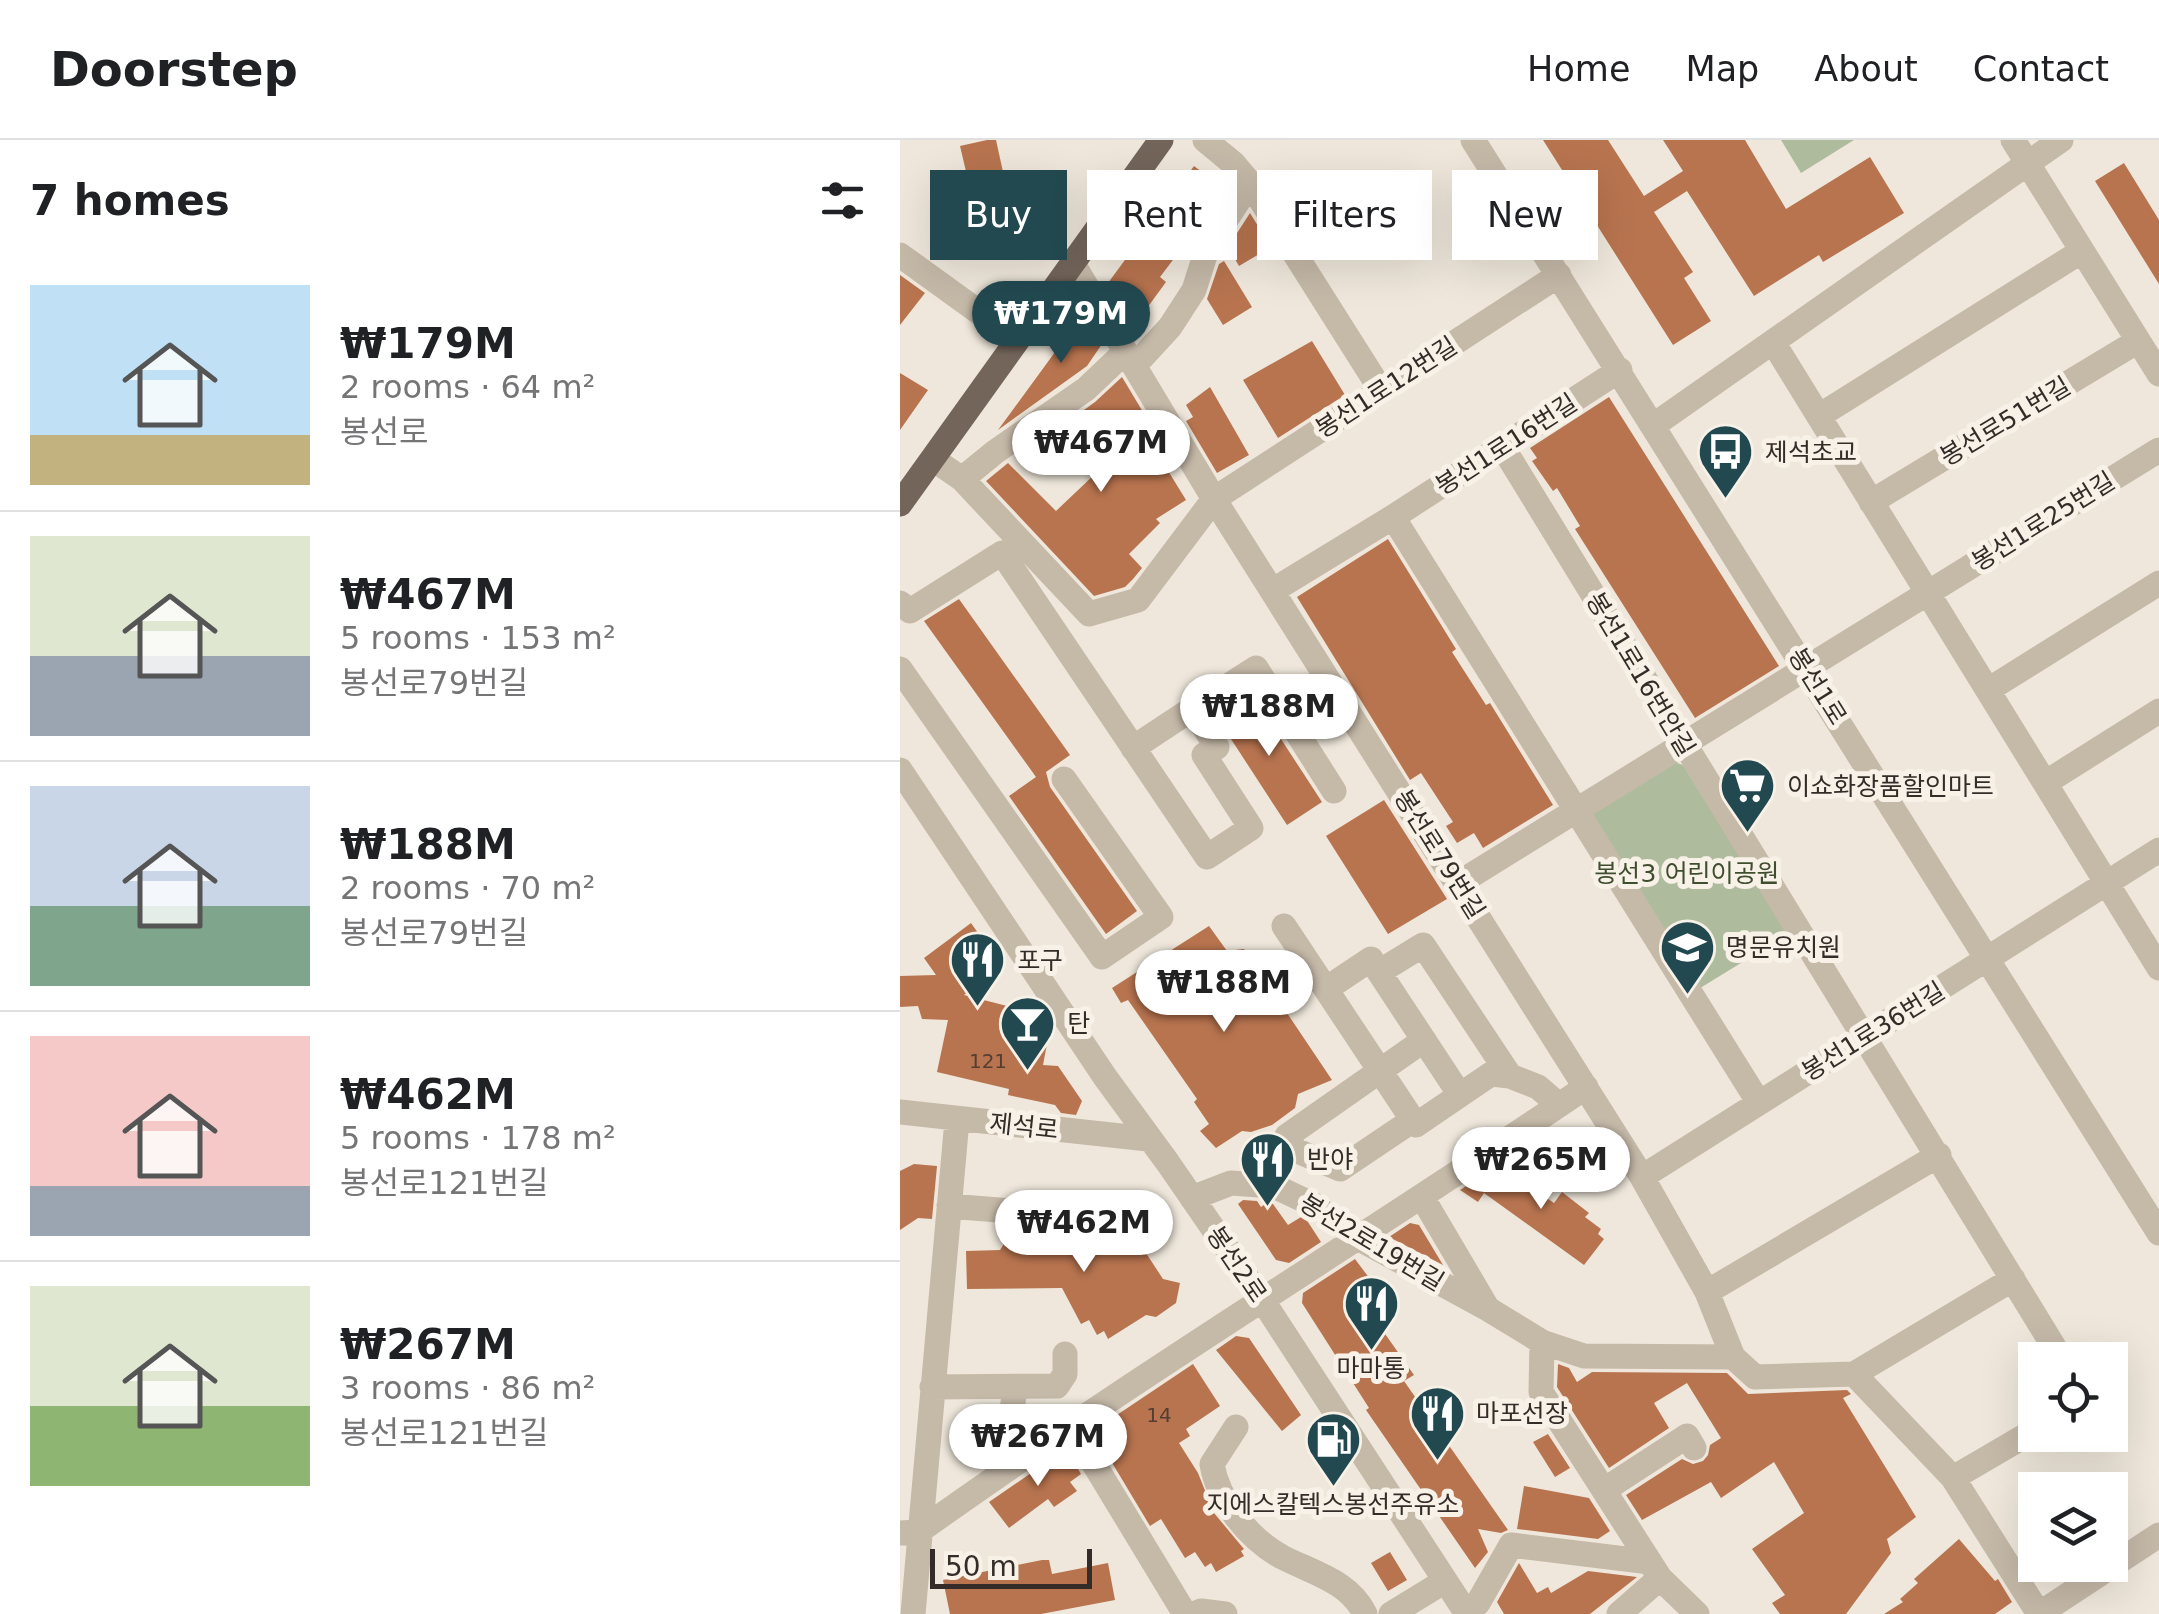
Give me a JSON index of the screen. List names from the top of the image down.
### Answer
{
  "streets": {
    "street": [
      "봉선1로12번길",
      "봉선로51번길",
      "봉선1로16번길",
      "봉선1로25번길",
      "봉선1로16번안길",
      "봉선1로",
      "봉선로79번길",
      "봉선1로36번길",
      "제석로",
      "봉선2로19번길",
      "봉선2로"
    ]
  },
  "crossings": [
    ["봉선1로12번길", "봉선1로"],
    ["봉선1로12번길", "봉선로79번길"],
    ["봉선1로16번길", "봉선1로16번안길"],
    ["봉선1로16번길", "봉선1로"],
    ["봉선1로16번길", "봉선로79번길"],
    ["봉선1로25번길", "봉선1로16번안길"],
    ["봉선1로25번길", "봉선1로"],
    ["봉선1로25번길", "봉선로79번길"],
    ["봉선1로16번안길", "봉선1로36번길"],
    ["봉선1로", "봉선1로36번길"],
    ["봉선로79번길", "봉선1로36번길"],
    ["봉선로79번길", "봉선2로19번길"],
    ["제석로", "봉선2로"],
    ["봉선2로19번길", "봉선2로"]
  ],
  "parks": ["봉선3 어린이공원"],
  "places": {
    "bus stop": ["제석초교"],
    "supermarket": ["이쇼화장품할인마트"],
    "school or university": ["명문유치원"],
    "restaurant": [
      "포구",
      "반야",
      "마마통",
      "마포선장"
    ],
    "bar": ["탄"],
    "fuel station": ["지에스칼텍스봉선주유소"]
  },
  "house_numbers": ["121", "14"],
  "scale_bar": "50 m",
  "page": {
    "header": "Doorstep",
    "nav": [
      "Home",
      "Map",
      "About",
      "Contact"
    ],
    "heading": "7 homes",
    "chip": [
      "Buy",
      "Rent",
      "Filters",
      "New"
    ],
    "list": [
      {
        "name": "₩179M",
        "note": "2 rooms · 64 m² · 봉선로"
      },
      {
        "name": "₩467M",
        "note": "5 rooms · 153 m² · 봉선로79번길"
      },
      {
        "name": "₩188M",
        "note": "2 rooms · 70 m² · 봉선로79번길"
      },
      {
        "name": "₩462M",
        "note": "5 rooms · 178 m² · 봉선로121번길"
      },
      {
        "name": "₩267M",
        "note": "3 rooms · 86 m² · 봉선로121번길"
      }
    ],
    "price": [
      "₩179M",
      "₩467M",
      "₩188M",
      "₩188M",
      "₩265M",
      "₩462M",
      "₩267M"
    ],
    "scale": "50 m"
  }
}
